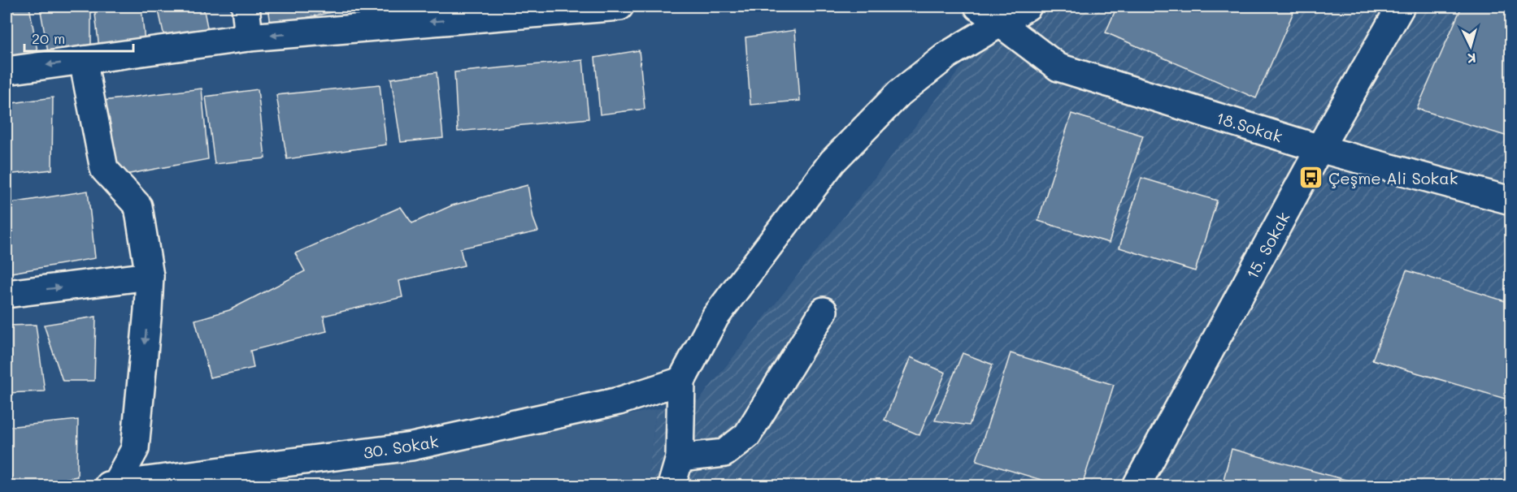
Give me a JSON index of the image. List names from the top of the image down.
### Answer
{
  "streets": {
    "street": ["18.Sokak", "15. Sokak", "30. Sokak"]
  },
  "crossings": [
    ["18.Sokak", "15. Sokak"]
  ],
  "places": {
    "bus stop": ["Çeşme Ali Sokak"]
  },
  "scale_bar": "20 m",
  "north": "bottom"
}
